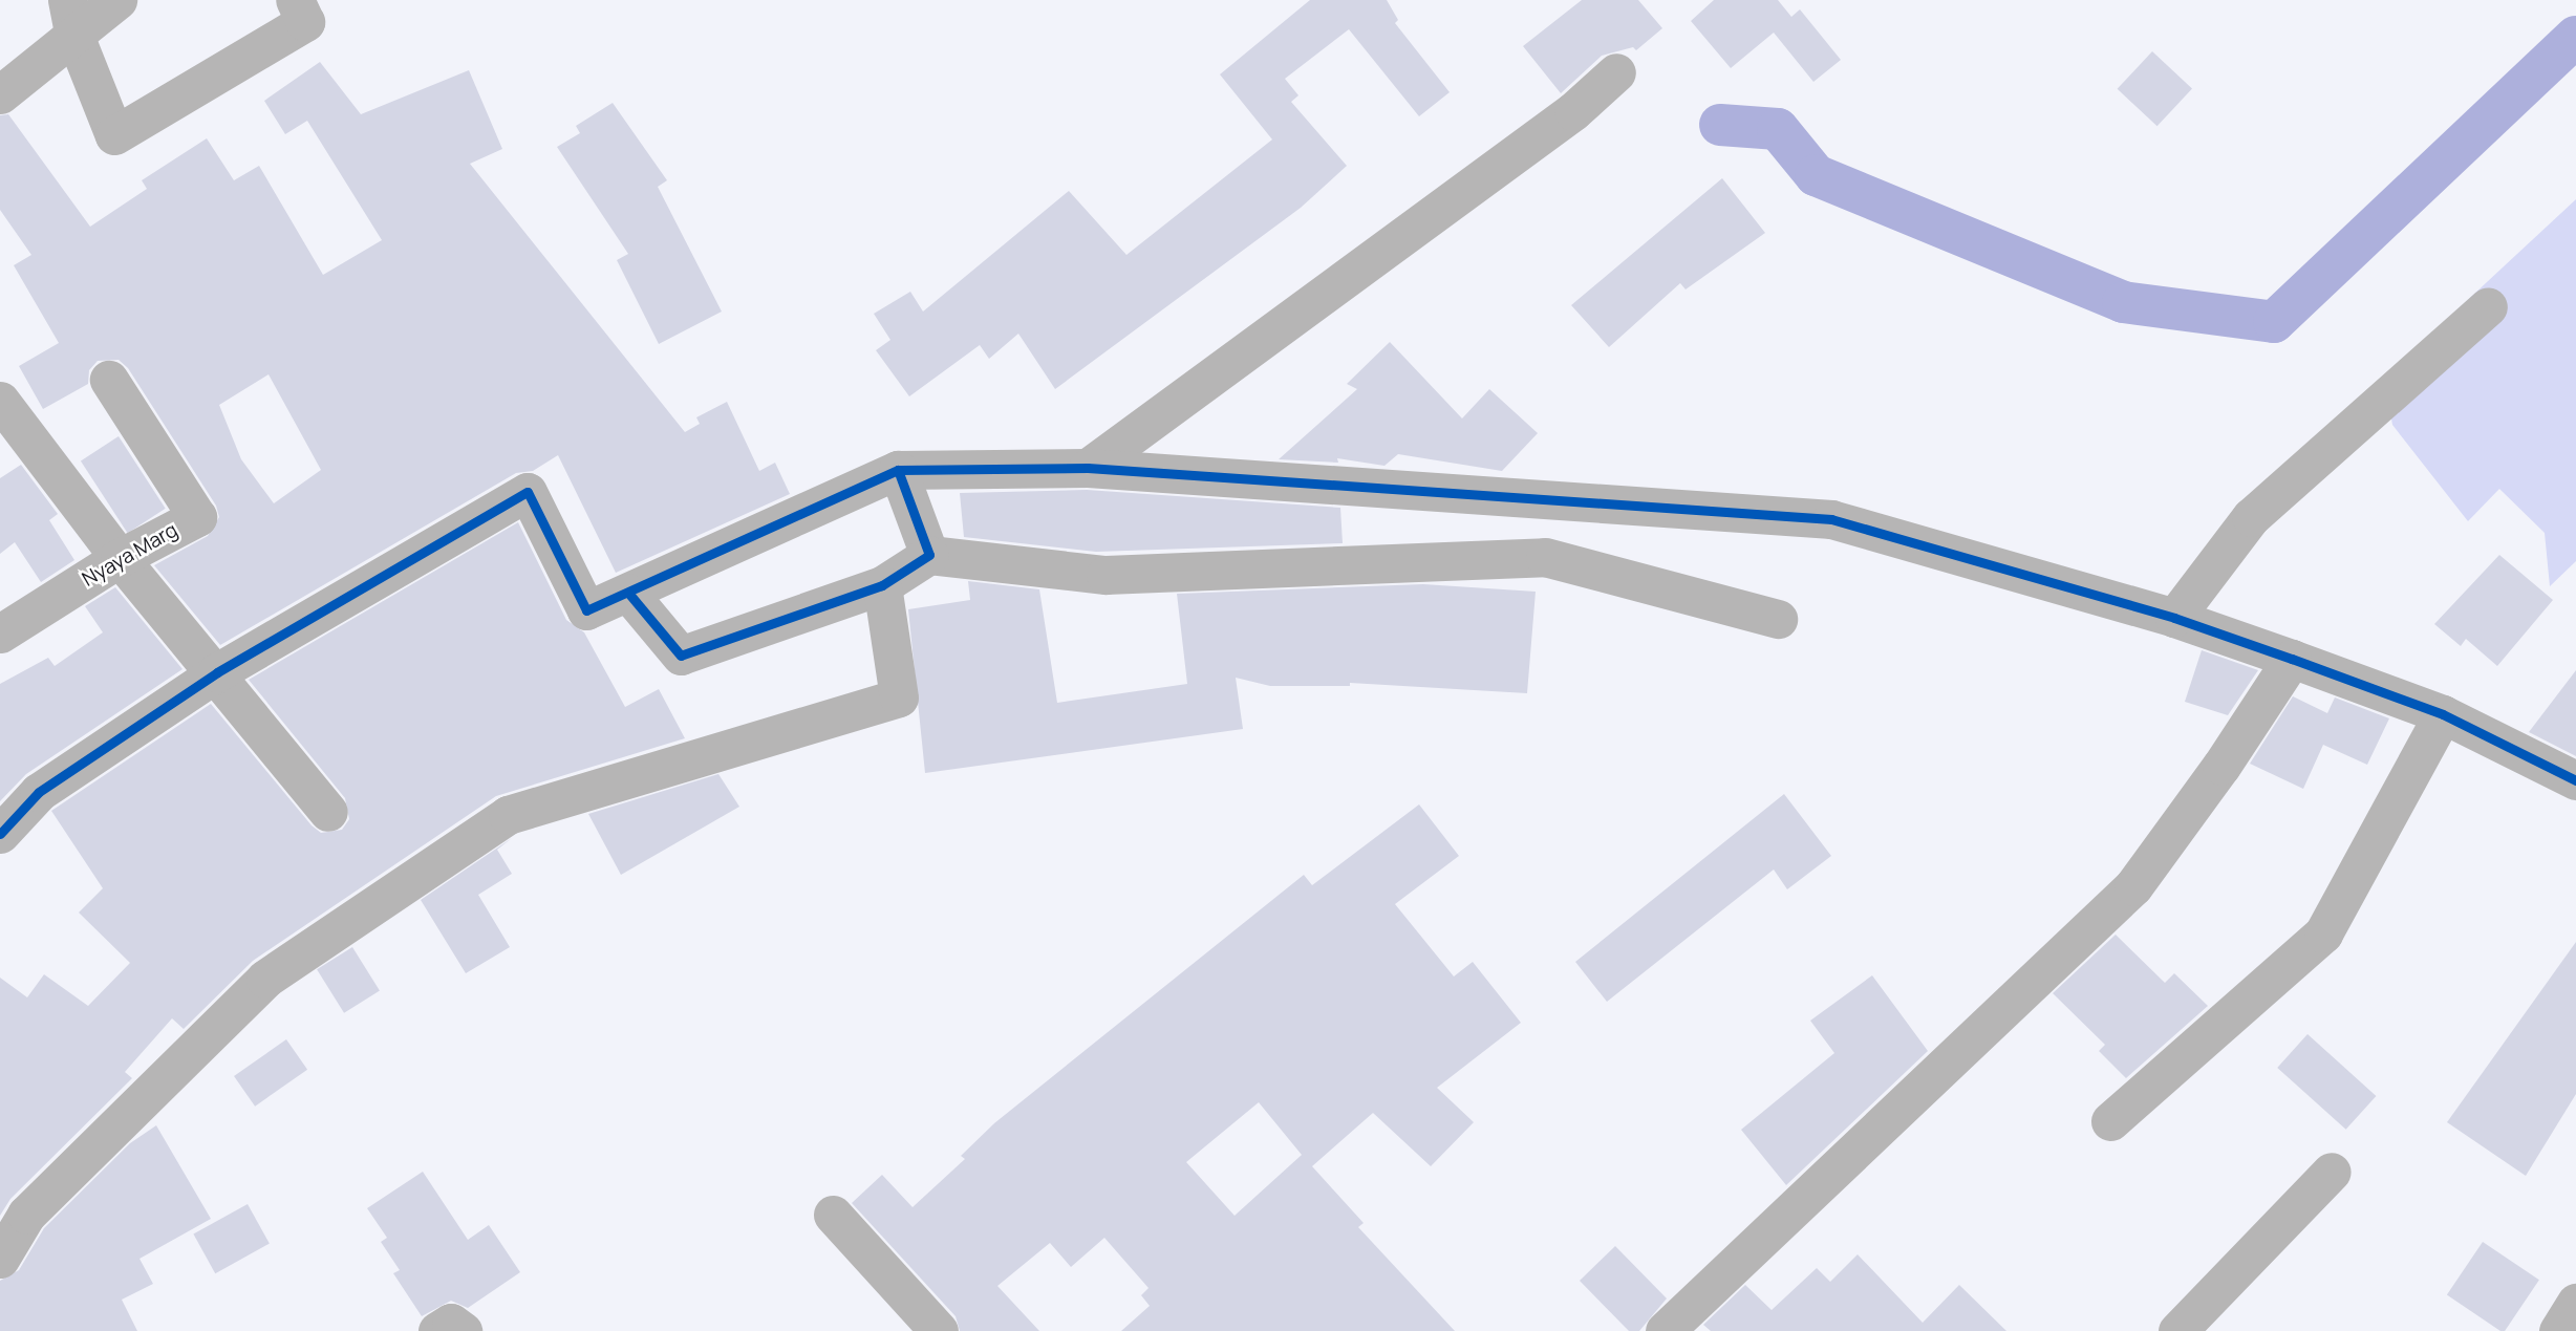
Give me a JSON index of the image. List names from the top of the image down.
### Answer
{
  "streets": {
    "street": ["Nyaya Marg"]
  }
}
